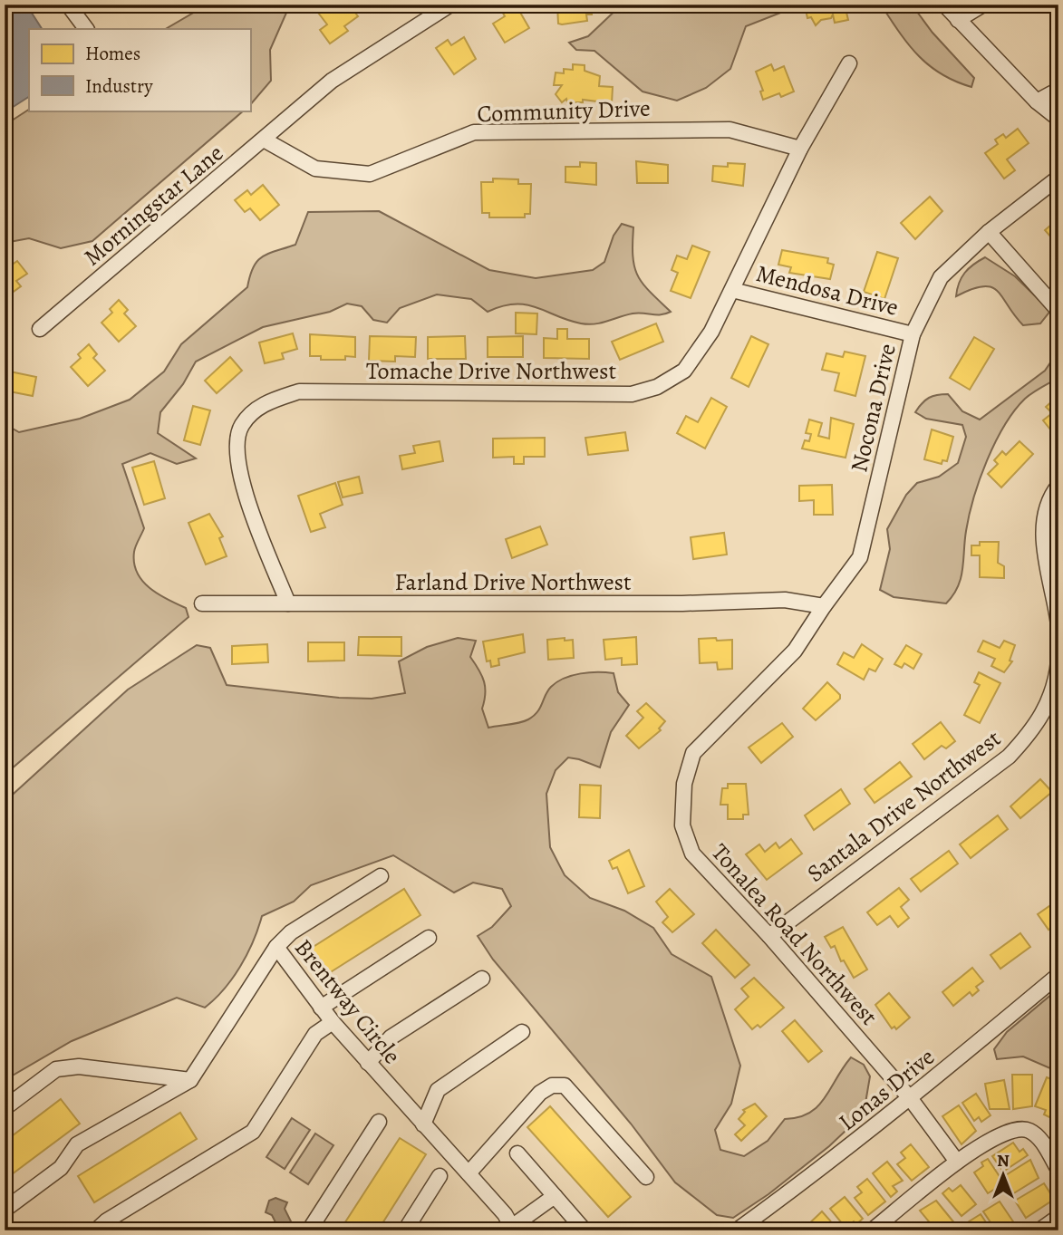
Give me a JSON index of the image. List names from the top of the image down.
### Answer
{
  "streets": {
    "street": [
      "Community Drive",
      "Morningstar Lane",
      "Mendosa Drive",
      "Tomache Drive Northwest",
      "Nocona Drive",
      "Farland Drive Northwest",
      "Santala Drive Northwest",
      "Tonalea Road Northwest",
      "Brentway Circle",
      "Lonas Drive"
    ]
  },
  "crossings": [
    ["Community Drive", "Morningstar Lane"],
    ["Community Drive", "Tomache Drive Northwest"],
    ["Mendosa Drive", "Tomache Drive Northwest"],
    ["Mendosa Drive", "Nocona Drive"],
    ["Tomache Drive Northwest", "Farland Drive Northwest"],
    ["Nocona Drive", "Farland Drive Northwest"],
    ["Nocona Drive", "Tonalea Road Northwest"],
    ["Farland Drive Northwest", "Tonalea Road Northwest"],
    ["Santala Drive Northwest", "Tonalea Road Northwest"],
    ["Tonalea Road Northwest", "Lonas Drive"]
  ],
  "legend": ["Homes", "Industry"],
  "north": "top"
}
